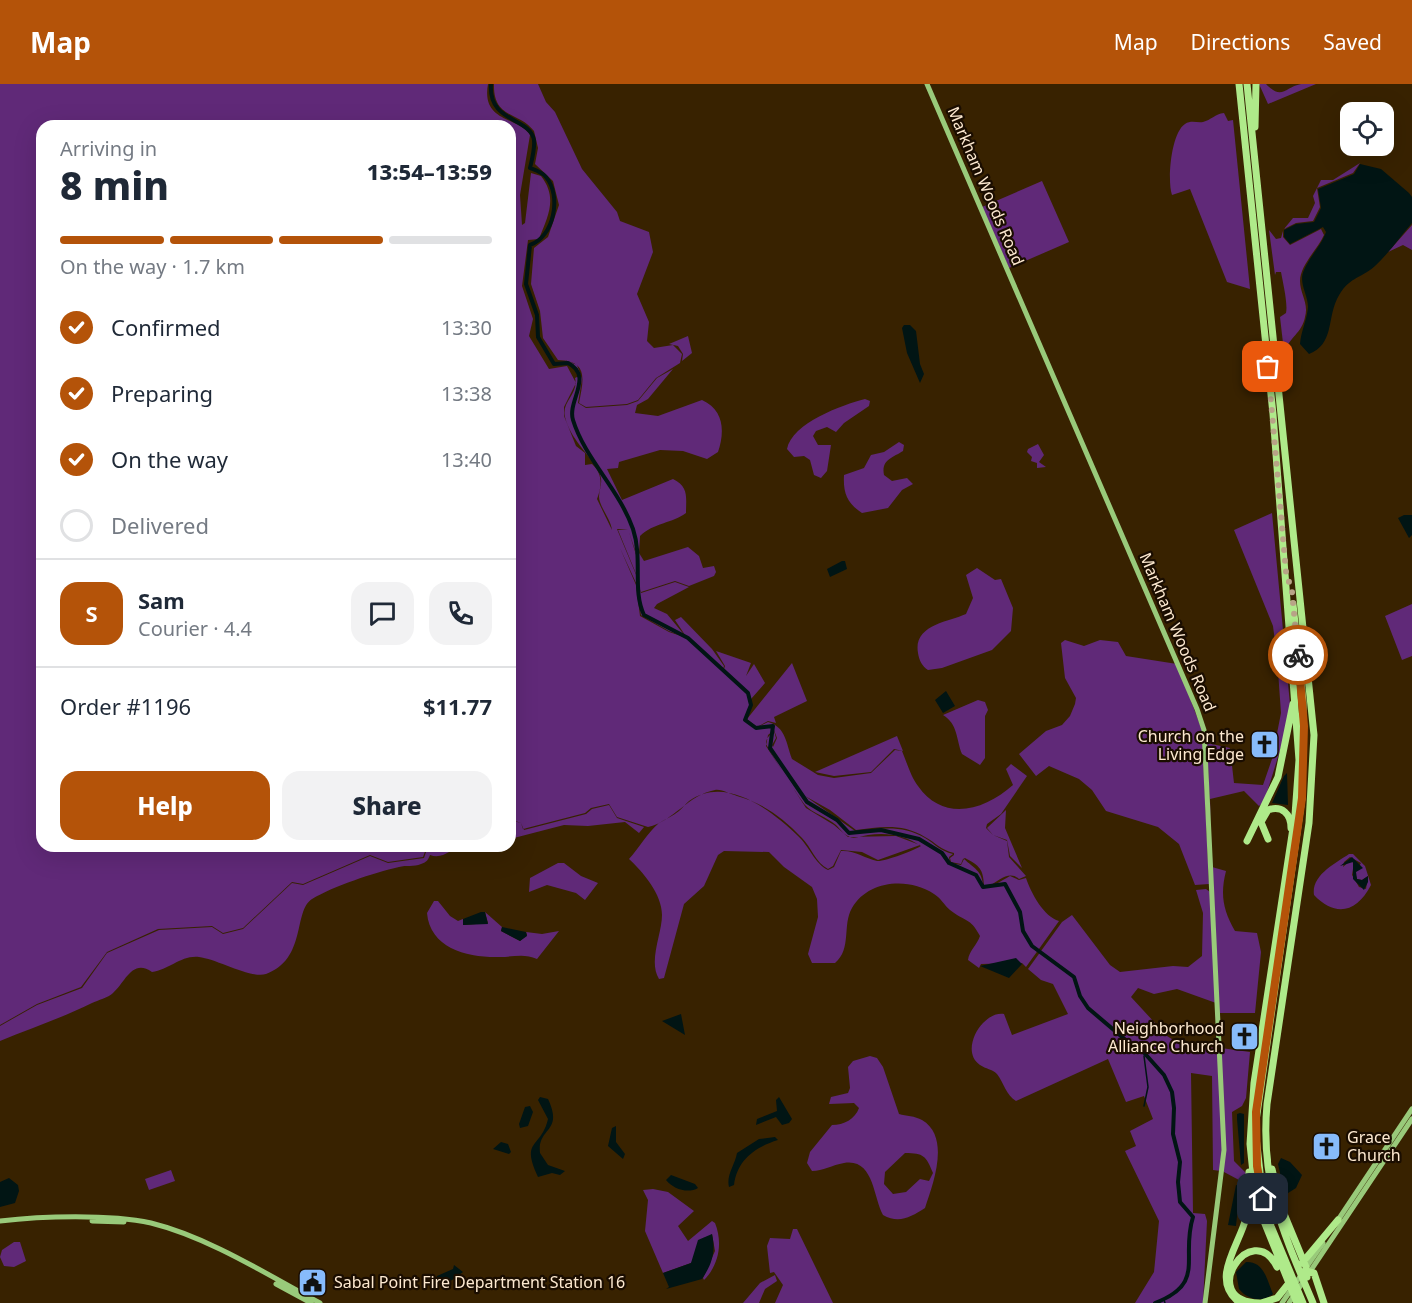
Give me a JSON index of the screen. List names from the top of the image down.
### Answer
{
  "streets": {
    "main road": ["Markham Woods Road"]
  },
  "places": {
    "church": ["Church on the Living Edge", "Neighborhood Alliance Church", "Grace Church"],
    "public building": ["Sabal Point Fire Department Station 16"]
  },
  "page": {
    "header": "Map",
    "nav": ["Map", "Directions", "Saved"],
    "heading": ["8 min", "Arriving in", "13:54–13:59"],
    "panel": [
      "Sam",
      "Courier · 4.4",
      "Order #1196",
      "$11.77"
    ],
    "bar": "On the way · 1.7 km",
    "list": [
      ["Confirmed", "13:30"],
      ["Preparing", "13:38"],
      ["On the way", "13:40"],
      "Delivered"
    ],
    "round": "S",
    "buttons": ["Help", "Share"]
  }
}
